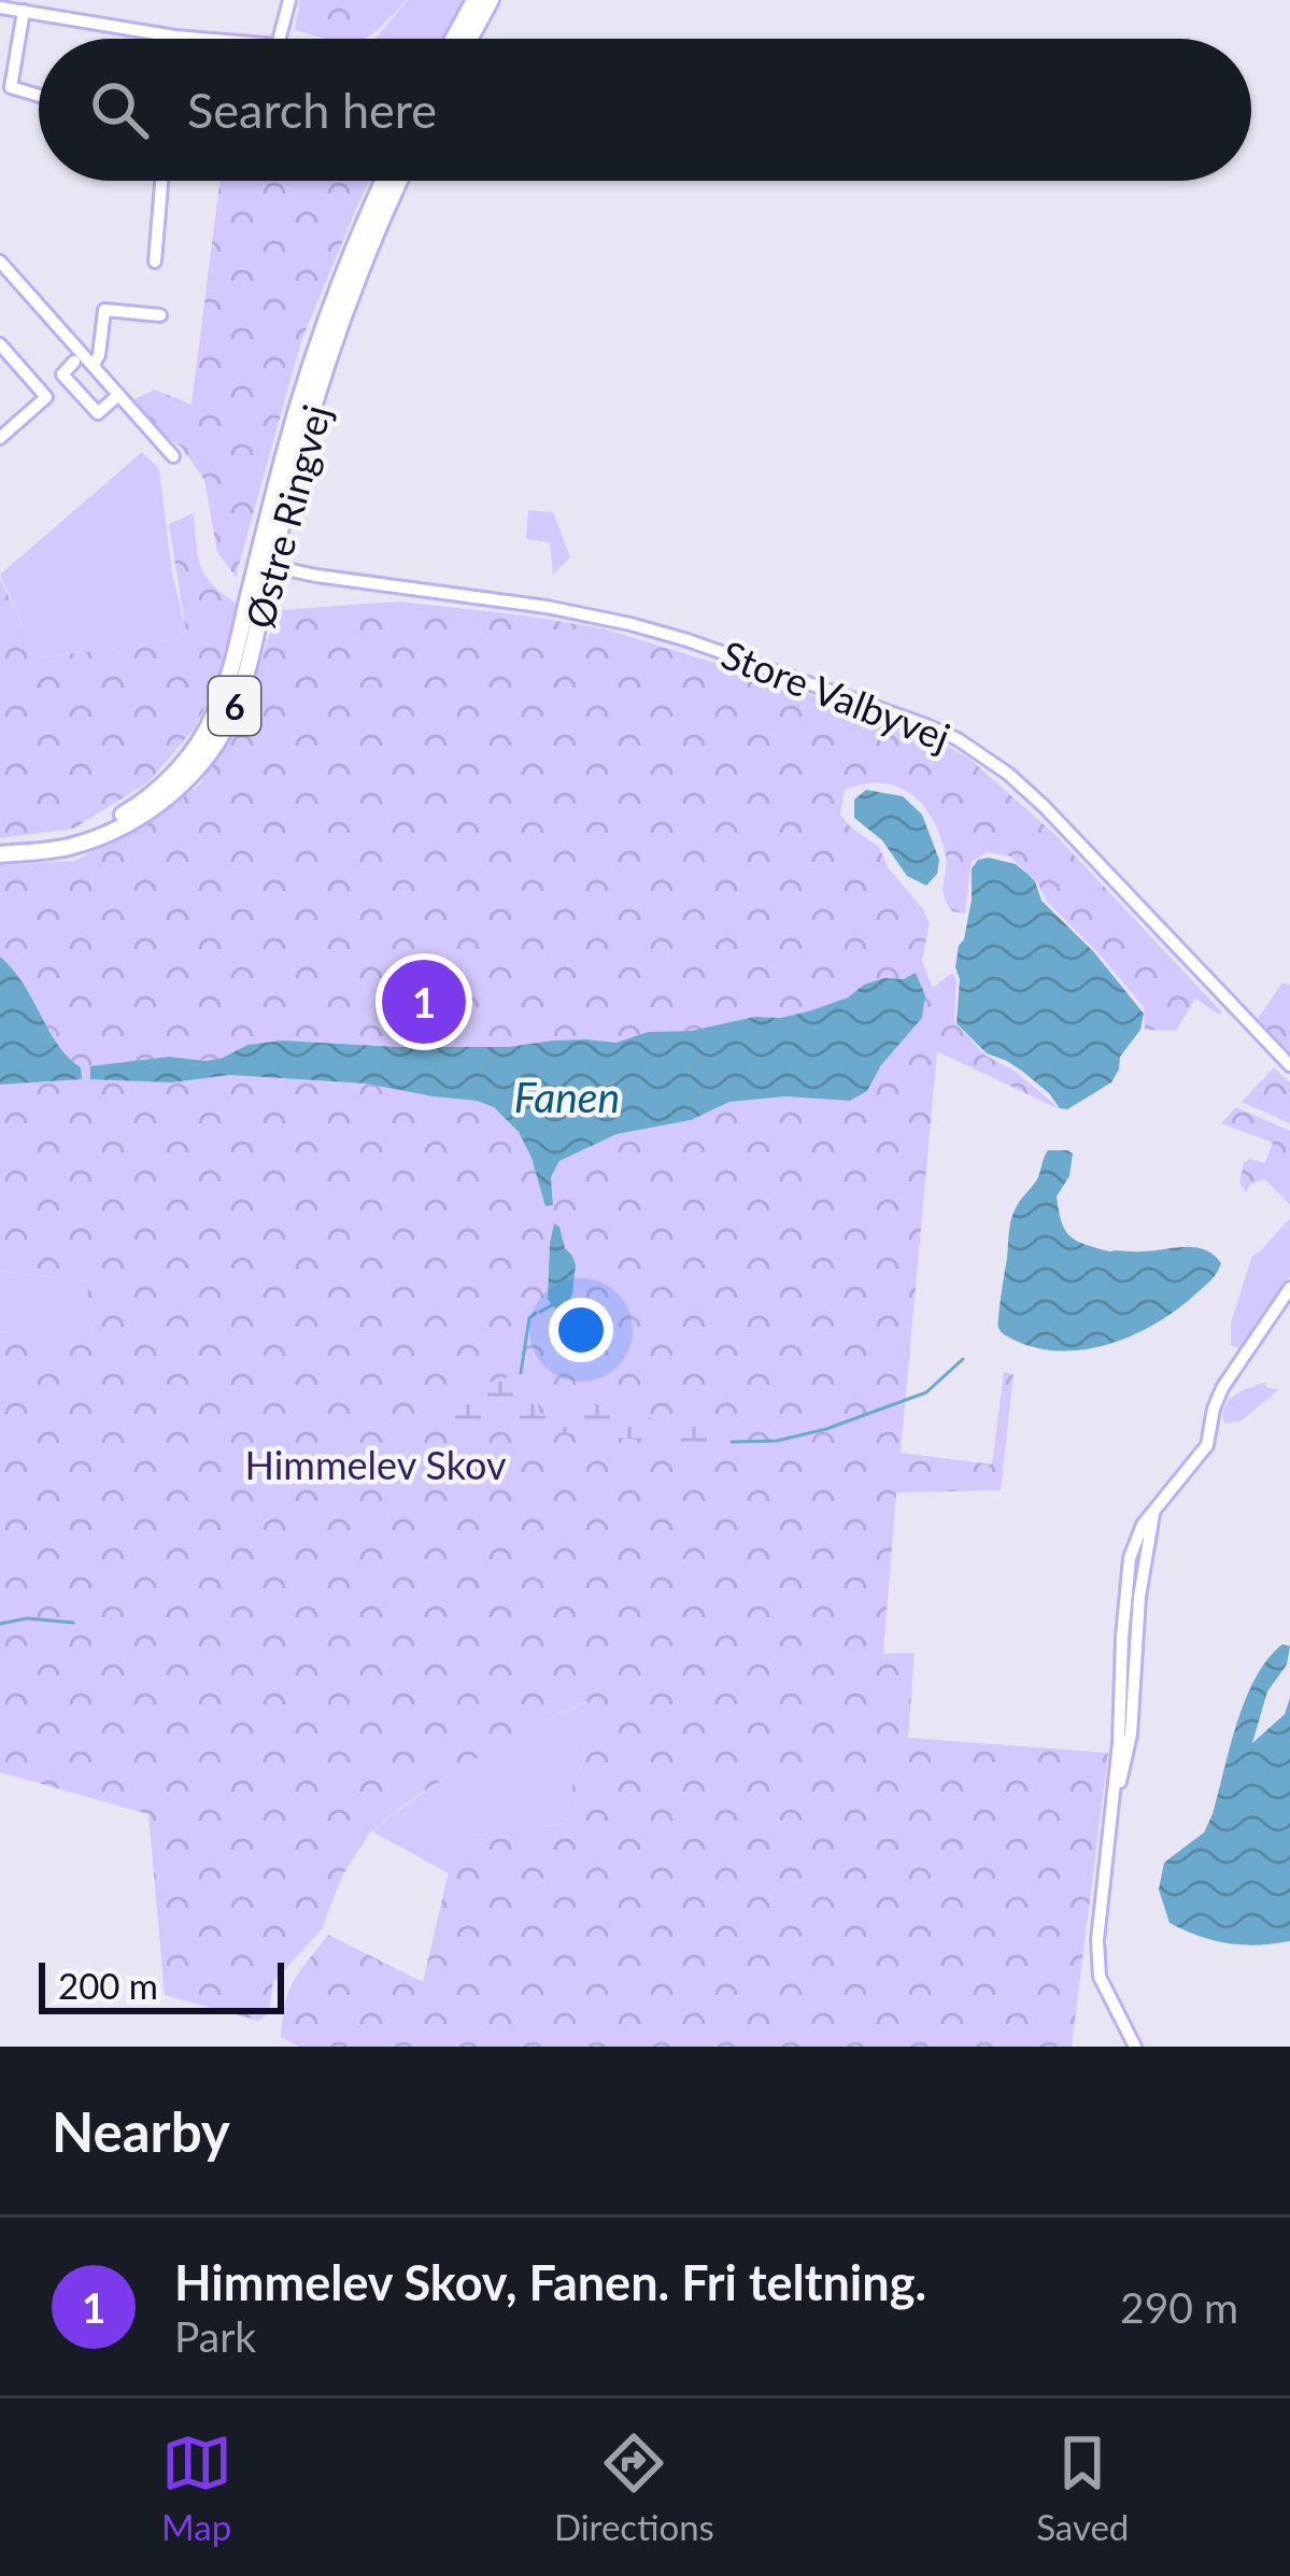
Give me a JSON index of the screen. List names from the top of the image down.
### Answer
{
  "streets": {
    "main road": ["Østre Ringvej", "6"],
    "street": ["Store Valbyvej"]
  },
  "crossings": [
    ["Østre Ringvej", "Store Valbyvej"]
  ],
  "water": ["Fanen"],
  "parks": ["Himmelev Skov"],
  "scale_bar": "200 m",
  "page": {
    "search": "Search here",
    "pins": "1",
    "scale": "200 m",
    "heading": "Nearby",
    "list": [
      {
        "mark": "1",
        "name": "Himmelev Skov, Fanen. Fri teltning.",
        "note": "Park",
        "value": "290 m"
      }
    ],
    "nav": ["Map", "Directions", "Saved"]
  }
}
